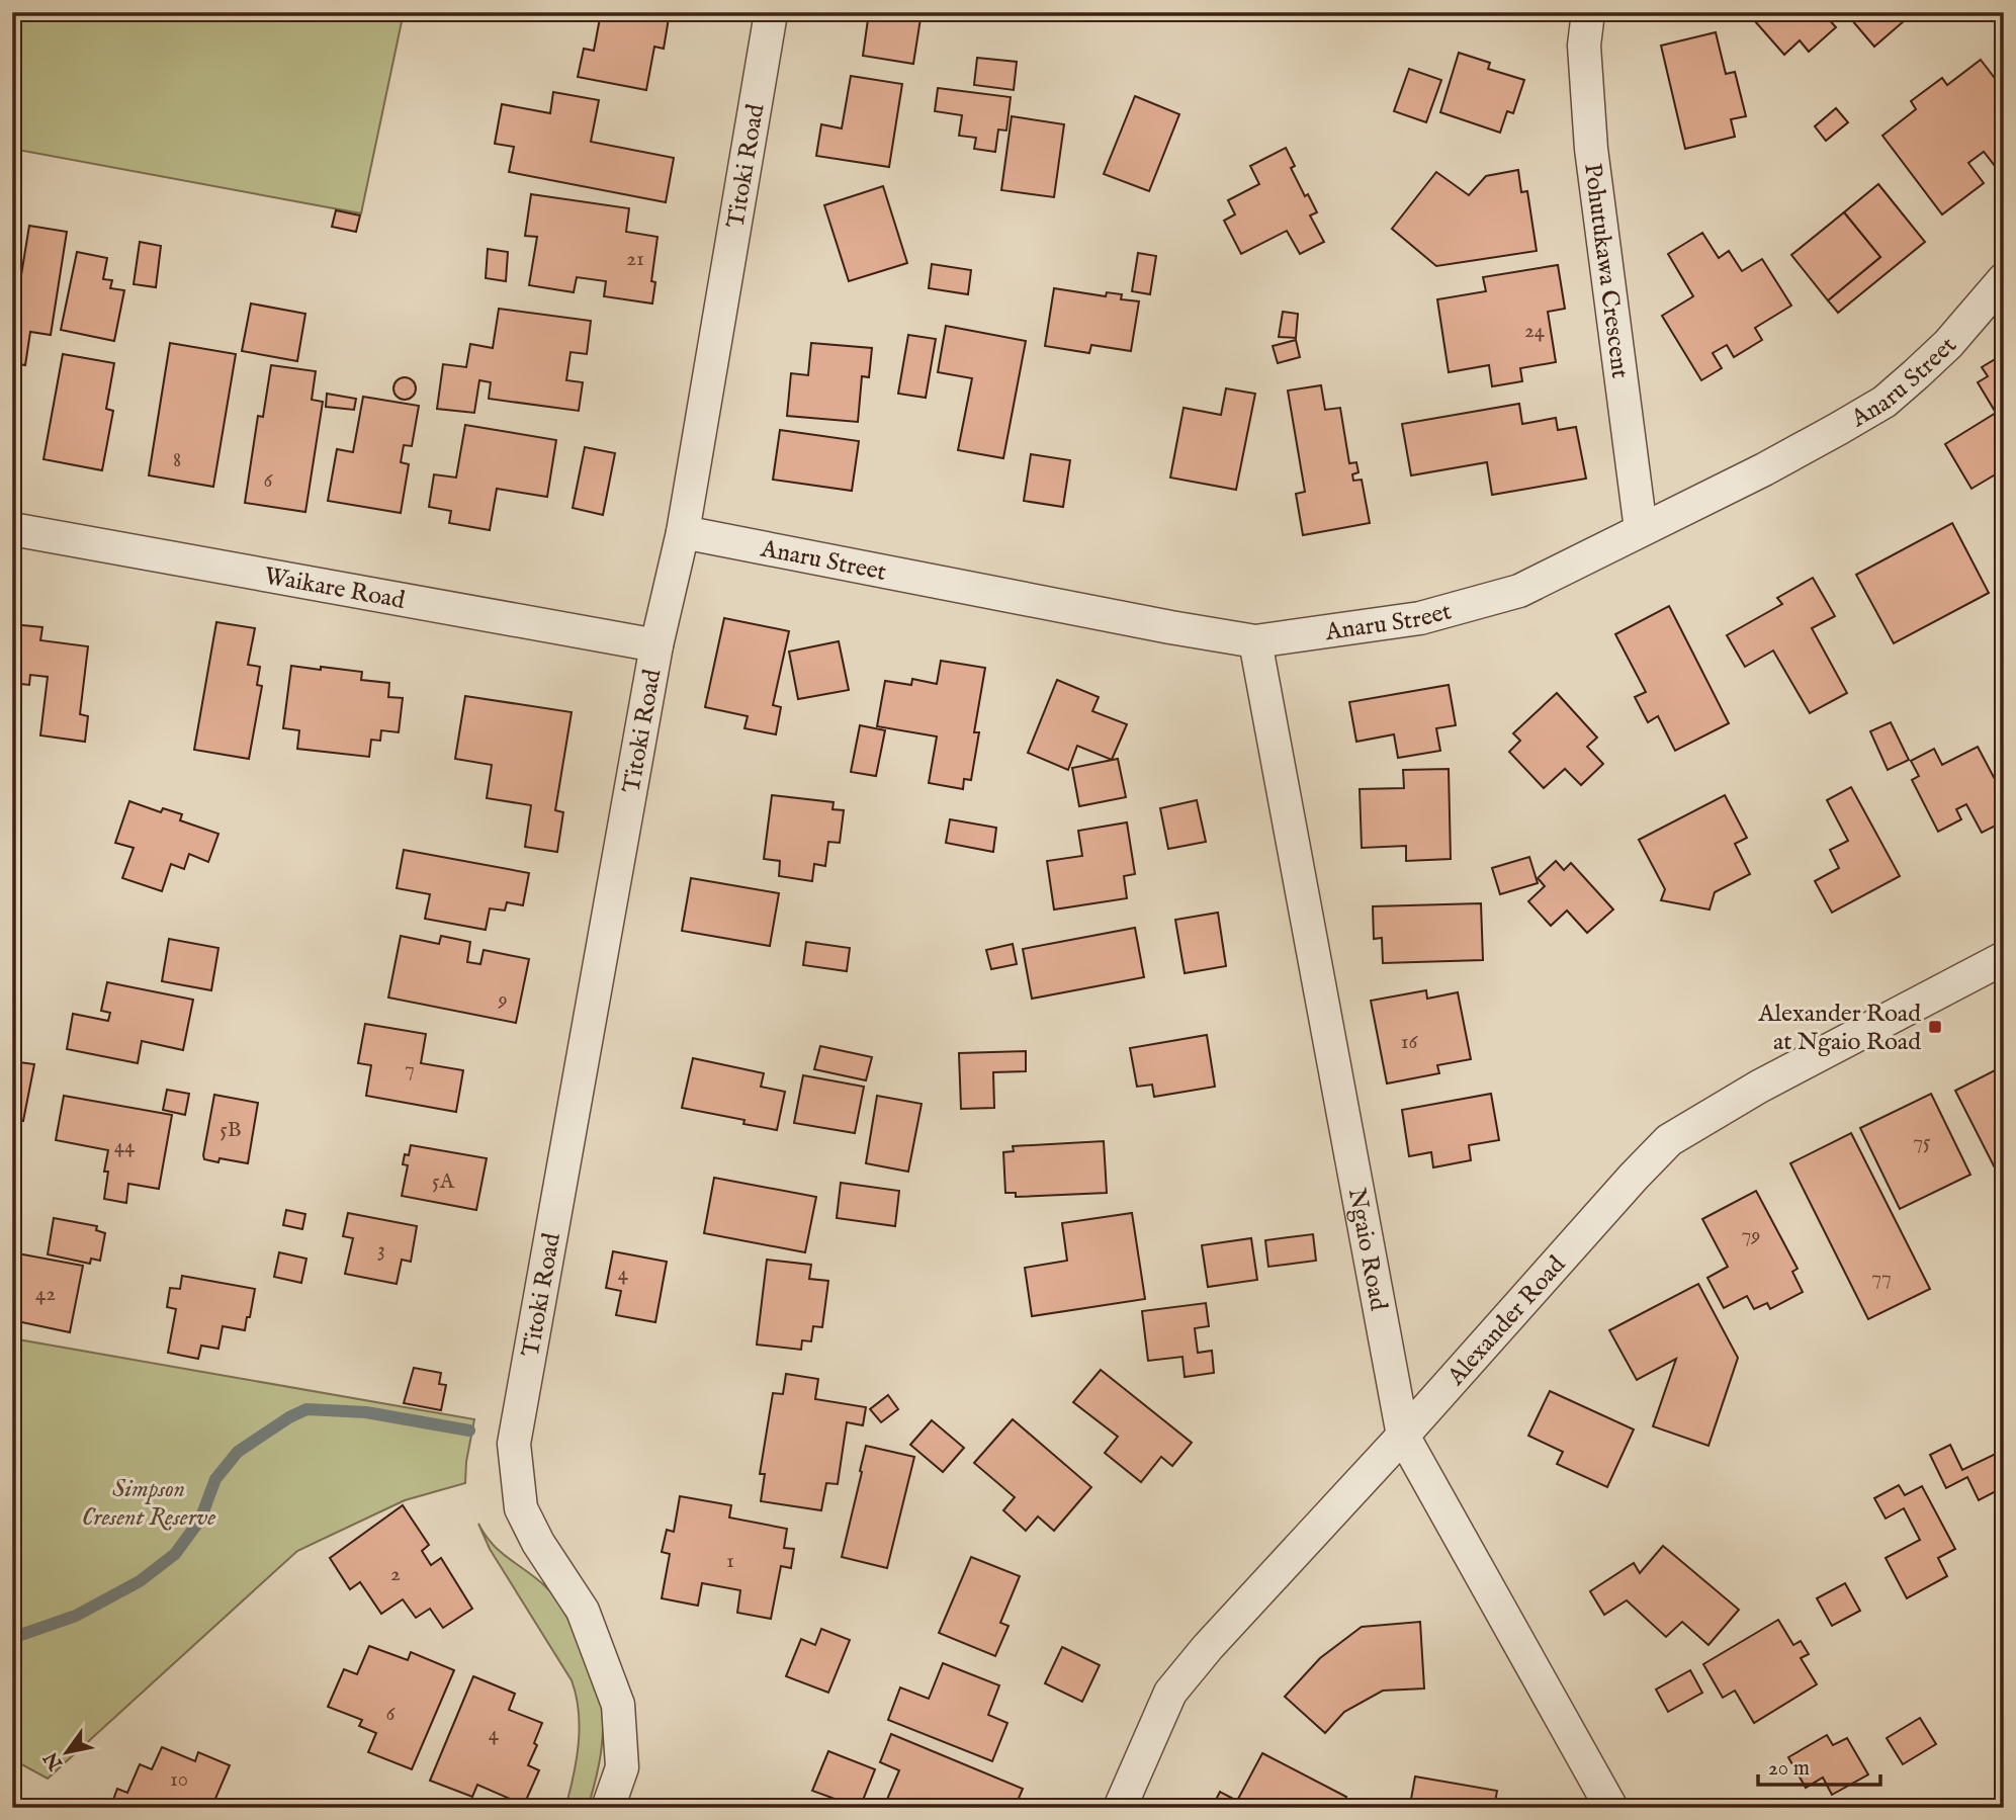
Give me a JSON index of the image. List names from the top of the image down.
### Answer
{
  "streets": {
    "street": [
      "Titoki Road",
      "Pohutukawa Crescent",
      "Anaru Street",
      "Waikare Road",
      "Ngaio Road",
      "Alexander Road"
    ]
  },
  "crossings": [
    ["Titoki Road", "Anaru Street"],
    ["Titoki Road", "Waikare Road"],
    ["Pohutukawa Crescent", "Anaru Street"],
    ["Anaru Street", "Ngaio Road"],
    ["Ngaio Road", "Alexander Road"]
  ],
  "parks": ["Simpson Cresent Reserve"],
  "places": {
    "transit": ["Alexander Road at Ngaio Road"]
  },
  "house_numbers": [
    "21",
    "24",
    "8",
    "6",
    "9",
    "16",
    "7",
    "5B",
    "75",
    "44",
    "5A",
    "79",
    "3",
    "4",
    "77",
    "42",
    "1",
    "2",
    "6",
    "4",
    "10"
  ],
  "scale_bar": "20 m",
  "north": "bottom left"
}
